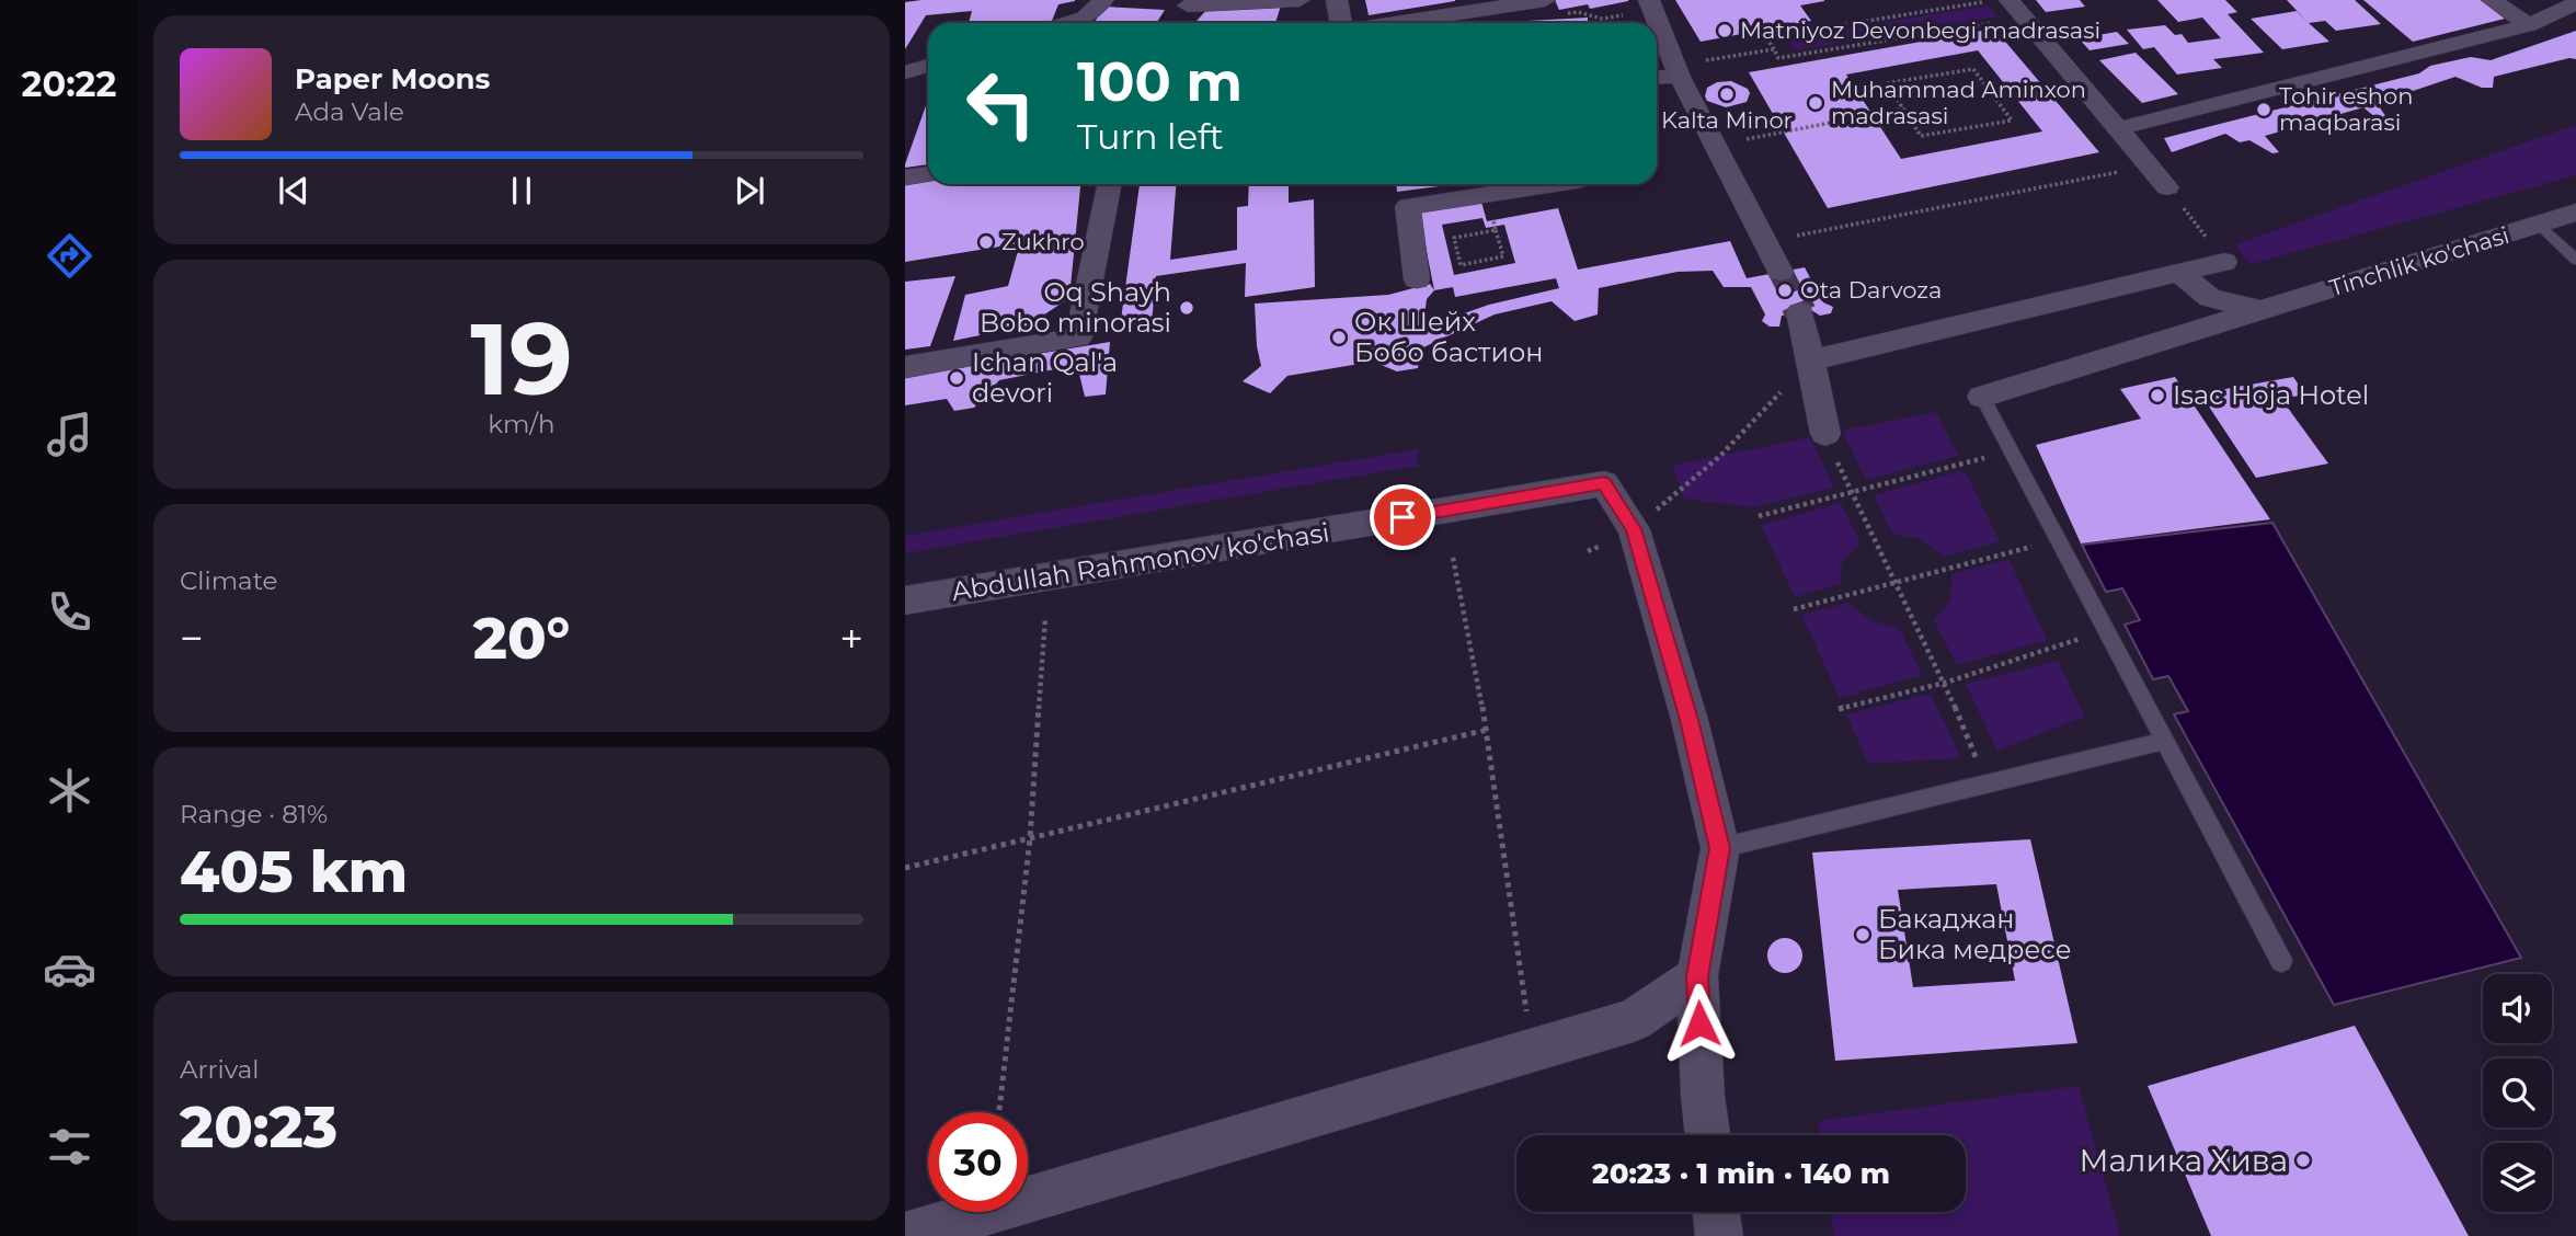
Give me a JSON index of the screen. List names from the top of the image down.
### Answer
{
  "streets": {
    "street": ["Tinchlik ko'chasi", "Abdullah Rahmonov ko'chasi"]
  },
  "places": [
    "Matniyoz Devonbegi madrasasi",
    "Kalta Minor",
    "Muhammad Aminxon madrasasi",
    "Tohir eshon maqbarasi",
    "Zukhro",
    "Ota Darvoza",
    "Oq Shayh Bobo minorasi",
    "Ок Шейх Бобо бастион",
    "Ichan Qal'a devori",
    "Isac Hoja Hotel",
    "Бакаджан Бика медресе",
    "Малика Хива"
  ],
  "page": {
    "tabs": "20:22",
    "turn": ["100 m", "Turn left"],
    "song": ["Paper Moons", "Ada Vale"],
    "tile": [
      ["19", "km/h"],
      "Climate",
      ["Range · 81%", "405 km"],
      ["Arrival", "20:23"]
    ],
    "heat": ["−", "20°", "+"],
    "limit": "30",
    "trip": "20:23 · 1 min · 140 m"
  }
}
